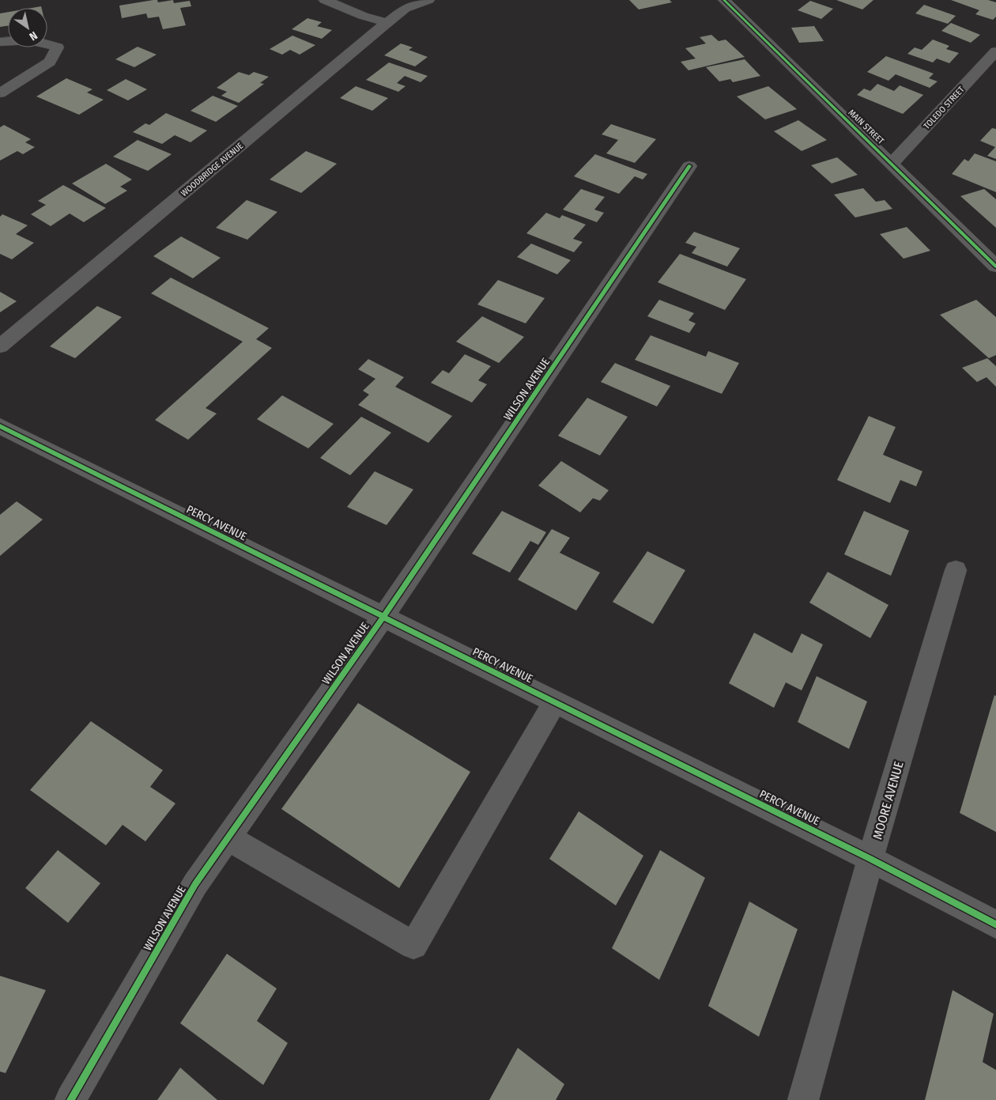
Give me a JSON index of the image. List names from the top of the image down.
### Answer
{
  "streets": {
    "street": [
      "TOLEDO STREET",
      "MAIN STREET",
      "WOODBRIDGE AVENUE",
      "WILSON AVENUE",
      "PERCY AVENUE",
      "MOORE AVENUE"
    ]
  },
  "crossings": [
    ["TOLEDO STREET", "MAIN STREET"],
    ["WILSON AVENUE", "PERCY AVENUE"],
    ["PERCY AVENUE", "MOORE AVENUE"]
  ],
  "north": "bottom right"
}
